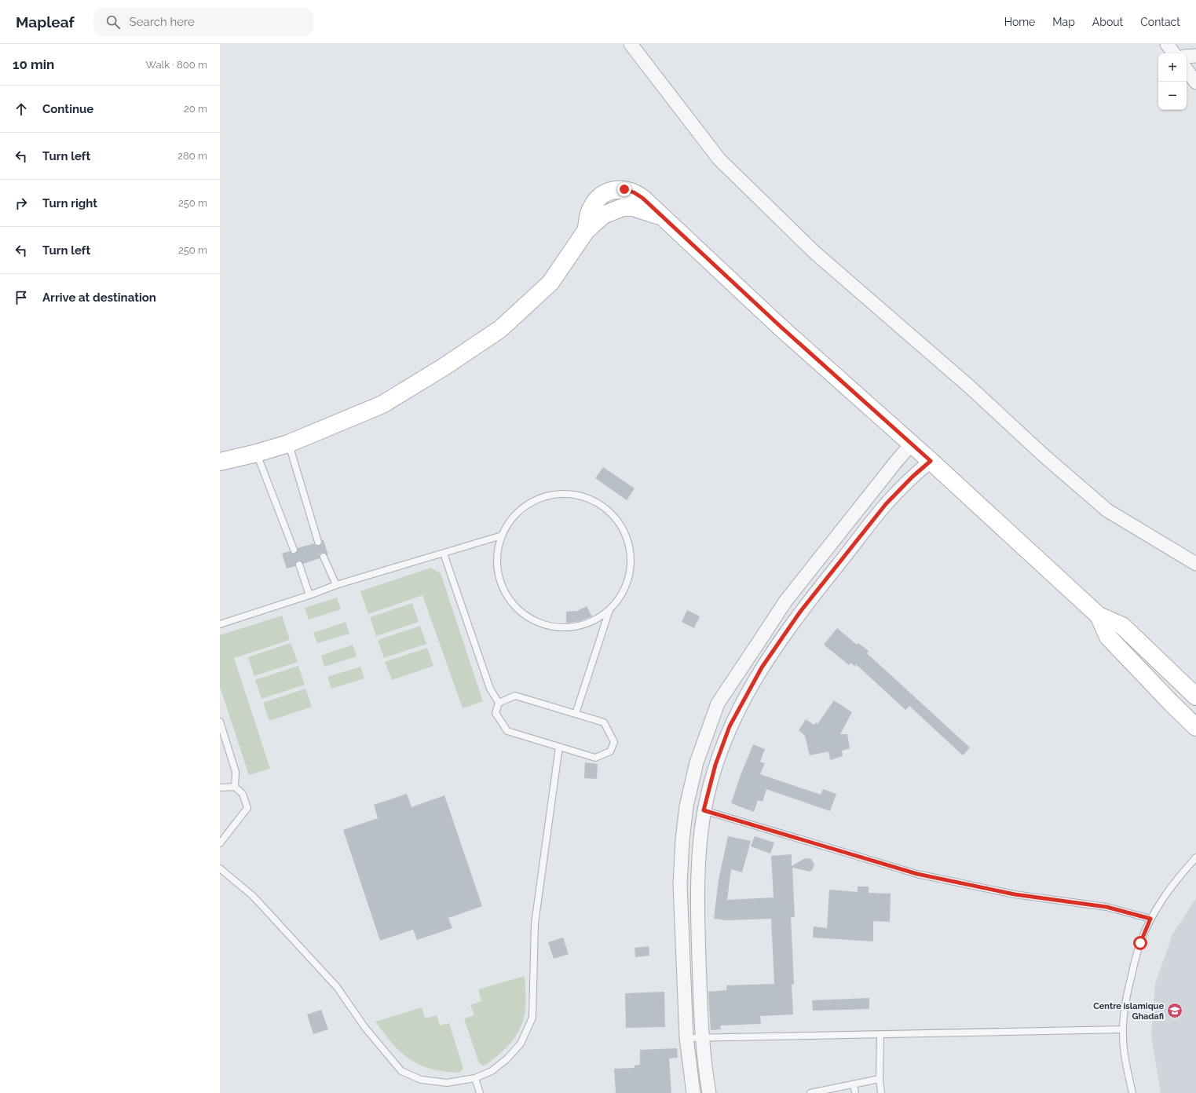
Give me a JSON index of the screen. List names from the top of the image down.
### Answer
{
  "places": {
    "school or university": ["Centre islamique Ghadafi"]
  },
  "page": {
    "header": "Mapleaf",
    "search": "Search here",
    "nav": [
      "Home",
      "Map",
      "About",
      "Contact"
    ],
    "heading": ["10 min", "Walk · 800 m"],
    "map_buttons": ["+", "−"],
    "list": [
      ["Continue", "20 m"],
      ["Turn left", "280 m"],
      ["Turn right", "250 m"],
      ["Turn left", "250 m"],
      "Arrive at destination"
    ]
  }
}
